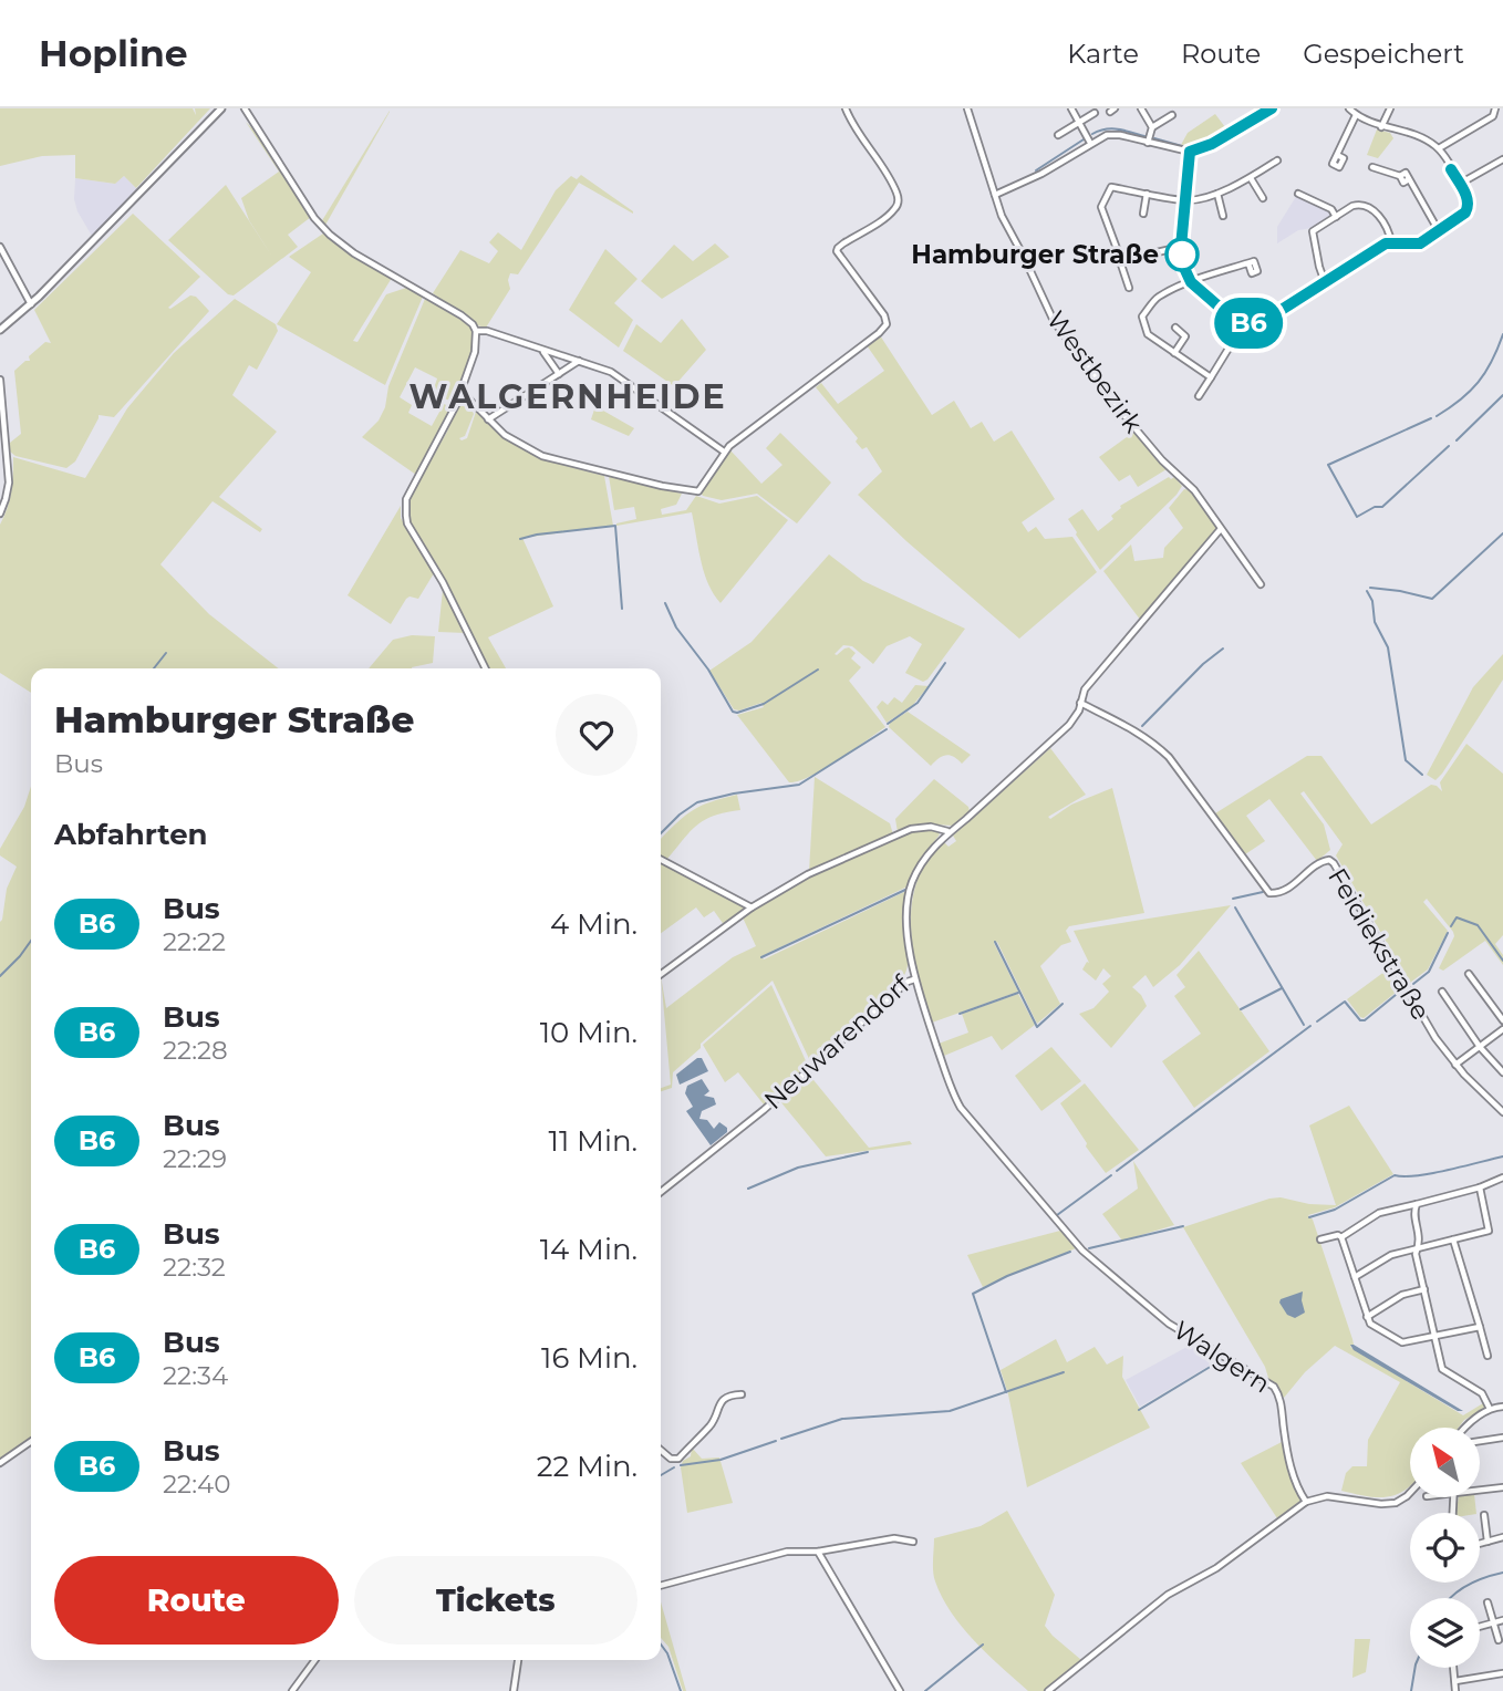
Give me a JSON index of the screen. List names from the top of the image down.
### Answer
{
  "streets": {
    "street": [
      "Westbezirk",
      "Feidiekstraße",
      "Neuwarendorf",
      "Walgern"
    ]
  },
  "crossings": [
    ["Neuwarendorf", "Walgern"]
  ],
  "districts": ["WALGERNHEIDE"],
  "places": ["Hamburger Straße"],
  "lines": ["bus line B6"],
  "north": "top left",
  "page": {
    "header": "Hopline",
    "nav": ["Karte", "Route", "Gespeichert"],
    "on_map": "B6",
    "heading": [
      ["Hamburger Straße", "Bus"],
      "Abfahrten"
    ],
    "list": [
      {
        "mark": "B6",
        "name": "Bus",
        "note": "22:22",
        "value": "4 Min."
      },
      {
        "mark": "B6",
        "name": "Bus",
        "note": "22:28",
        "value": "10 Min."
      },
      {
        "mark": "B6",
        "name": "Bus",
        "note": "22:29",
        "value": "11 Min."
      },
      {
        "mark": "B6",
        "name": "Bus",
        "note": "22:32",
        "value": "14 Min."
      },
      {
        "mark": "B6",
        "name": "Bus",
        "note": "22:34",
        "value": "16 Min."
      },
      {
        "mark": "B6",
        "name": "Bus",
        "note": "22:40",
        "value": "22 Min."
      }
    ],
    "buttons": ["Route", "Tickets"]
  }
}
